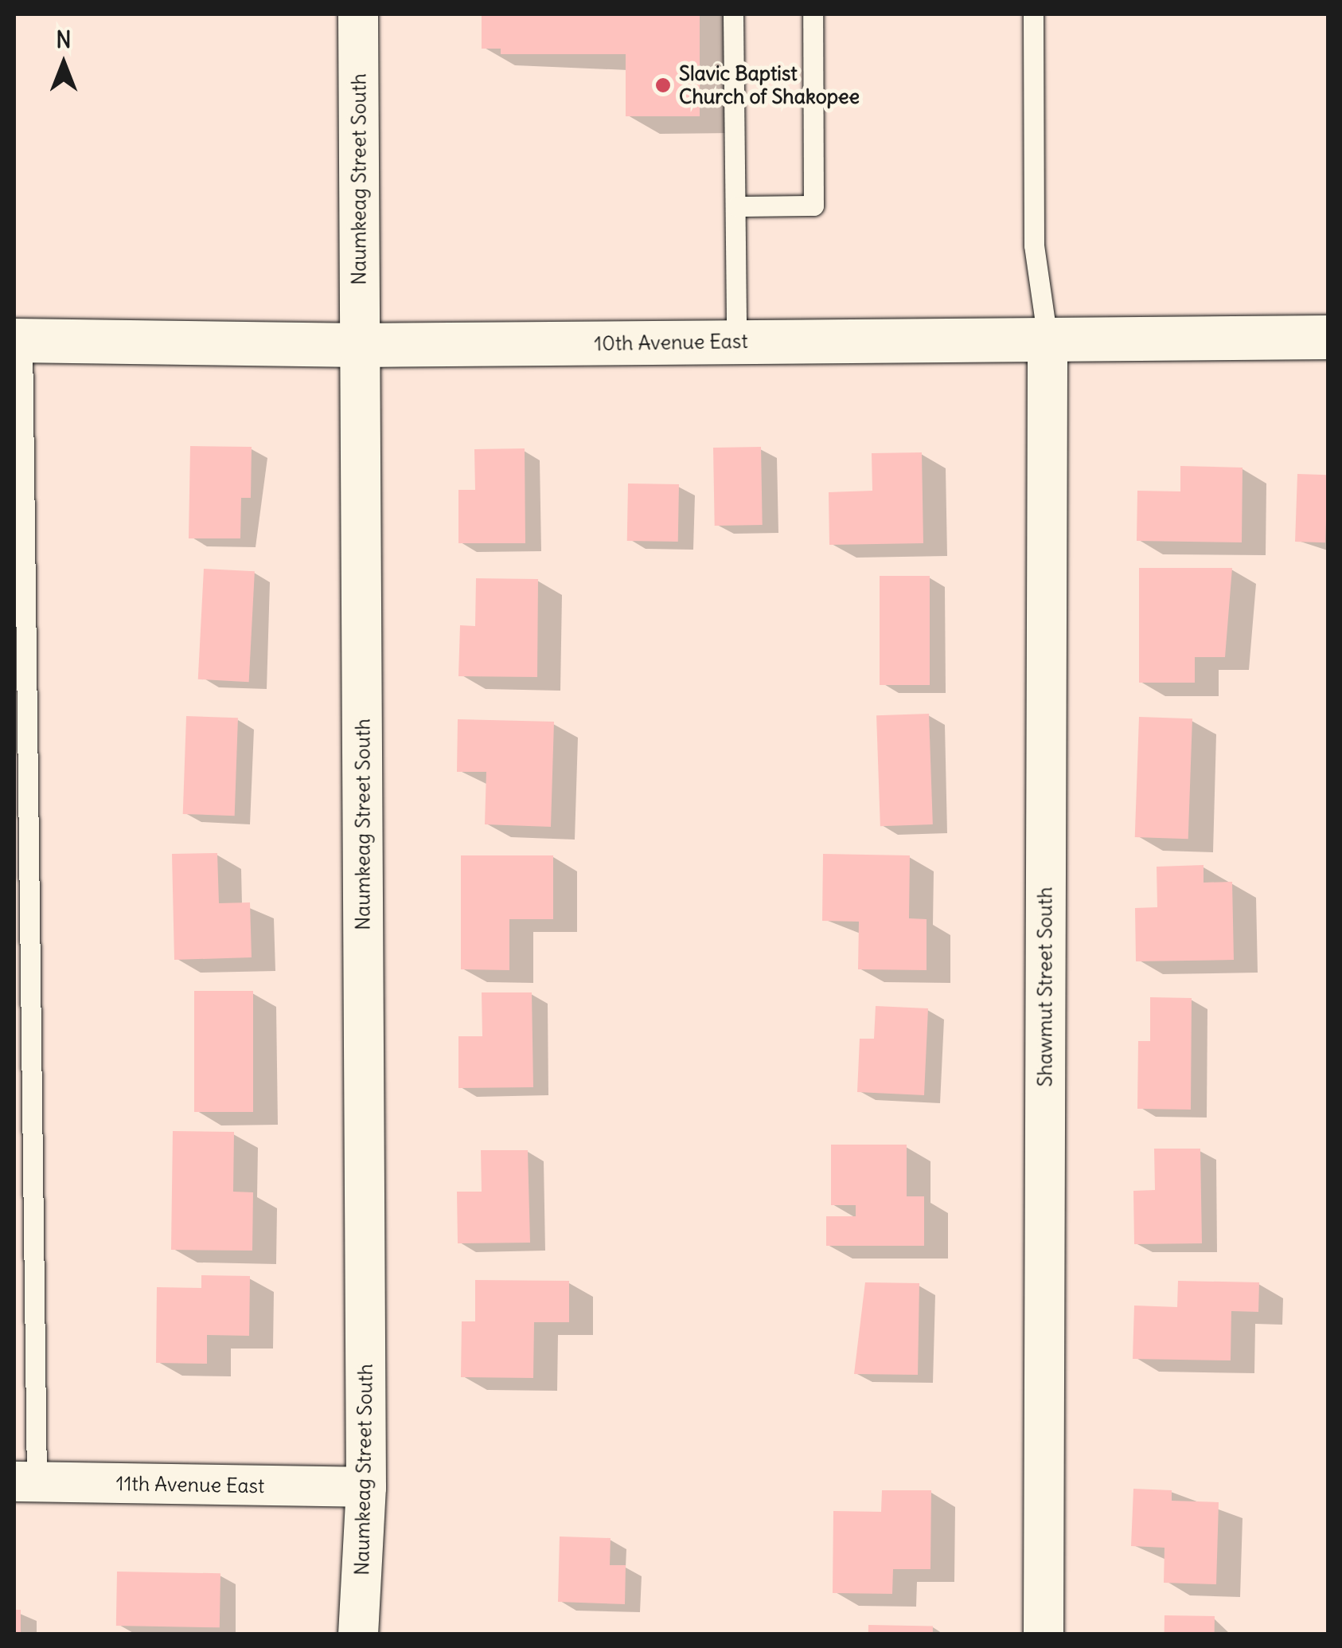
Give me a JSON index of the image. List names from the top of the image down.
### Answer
{
  "streets": {
    "main road": ["10th Avenue East"],
    "street": ["Naumkeag Street South", "Shawmut Street South", "11th Avenue East"]
  },
  "crossings": [
    ["Naumkeag Street South", "10th Avenue East"],
    ["Naumkeag Street South", "11th Avenue East"],
    ["10th Avenue East", "Shawmut Street South"]
  ],
  "places": ["Slavic Baptist Church of Shakopee"],
  "north": "top"
}
